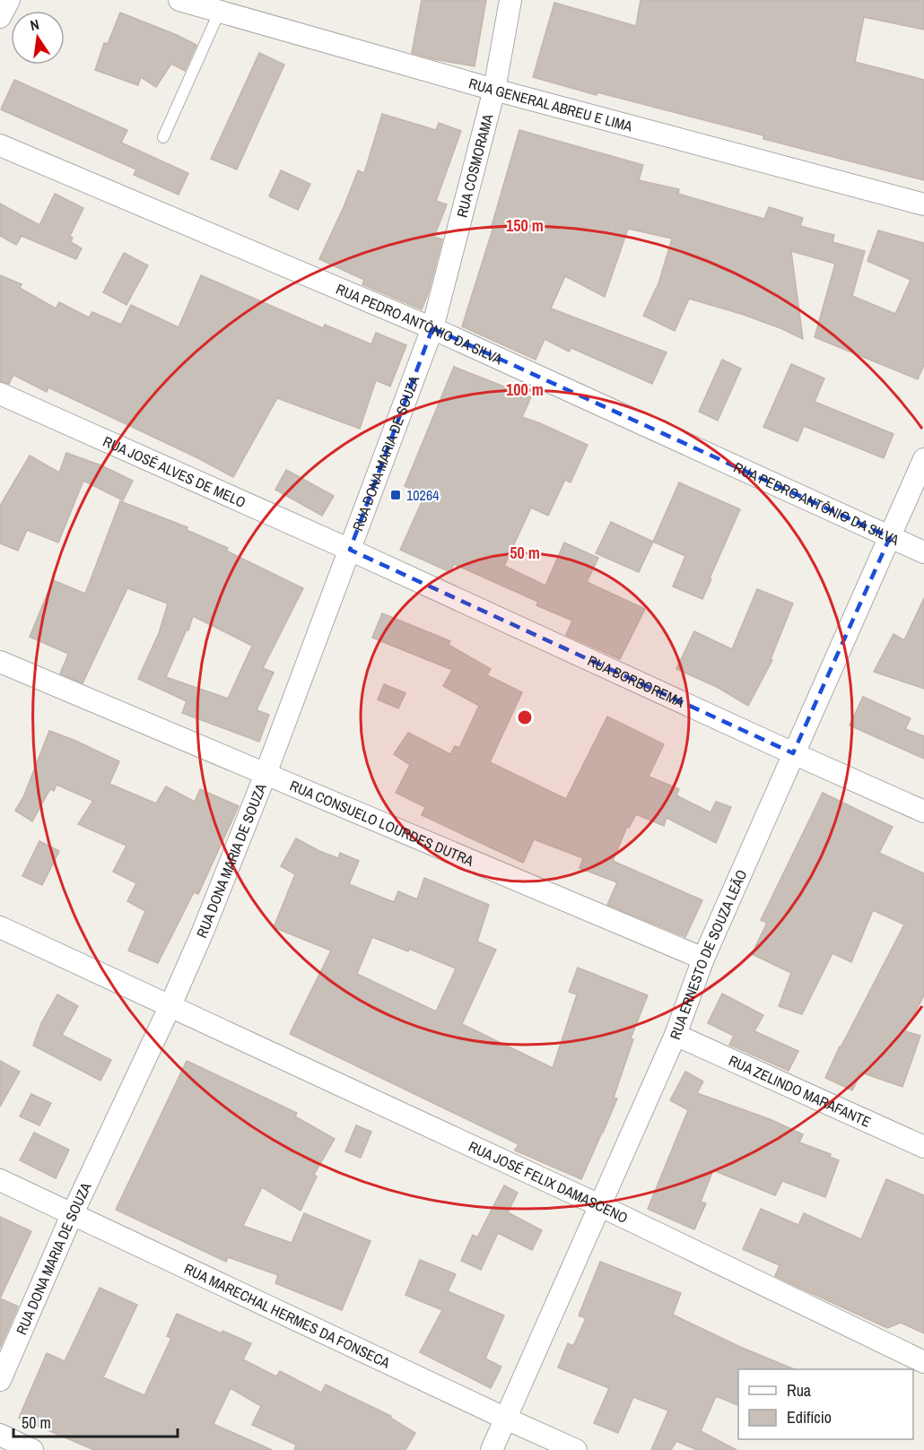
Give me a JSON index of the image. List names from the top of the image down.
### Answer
{
  "streets": {
    "street": [
      "RUA GENERAL ABREU E LIMA",
      "RUA COSMORAMA",
      "RUA PEDRO ANTÔNIO DA SILVA",
      "RUA DONA MARIA DE SOUZA",
      "RUA JOSÉ ALVES DE MELO",
      "RUA BORBOREMA",
      "RUA CONSUELO LOURDES DUTRA",
      "RUA ERNESTO DE SOUZA LEÃO",
      "RUA ZELINDO MARAFANTE",
      "RUA JOSÉ FELIX DAMASCENO",
      "RUA MARECHAL HERMES DA FONSECA"
    ]
  },
  "crossings": [
    ["RUA GENERAL ABREU E LIMA", "RUA COSMORAMA"],
    ["RUA COSMORAMA", "RUA PEDRO ANTÔNIO DA SILVA"],
    ["RUA COSMORAMA", "RUA DONA MARIA DE SOUZA"],
    ["RUA PEDRO ANTÔNIO DA SILVA", "RUA DONA MARIA DE SOUZA"],
    ["RUA PEDRO ANTÔNIO DA SILVA", "RUA ERNESTO DE SOUZA LEÃO"],
    ["RUA DONA MARIA DE SOUZA", "RUA JOSÉ ALVES DE MELO"],
    ["RUA DONA MARIA DE SOUZA", "RUA BORBOREMA"],
    ["RUA DONA MARIA DE SOUZA", "RUA CONSUELO LOURDES DUTRA"],
    ["RUA DONA MARIA DE SOUZA", "RUA JOSÉ FELIX DAMASCENO"],
    ["RUA DONA MARIA DE SOUZA", "RUA MARECHAL HERMES DA FONSECA"],
    ["RUA JOSÉ ALVES DE MELO", "RUA BORBOREMA"],
    ["RUA BORBOREMA", "RUA ERNESTO DE SOUZA LEÃO"],
    ["RUA CONSUELO LOURDES DUTRA", "RUA ERNESTO DE SOUZA LEÃO"],
    ["RUA ERNESTO DE SOUZA LEÃO", "RUA ZELINDO MARAFANTE"],
    ["RUA ERNESTO DE SOUZA LEÃO", "RUA JOSÉ FELIX DAMASCENO"],
    ["RUA ERNESTO DE SOUZA LEÃO", "RUA MARECHAL HERMES DA FONSECA"]
  ],
  "places": {
    "transit": ["10264"]
  },
  "legend": ["Rua", "Edifício"],
  "scale_bar": "50 m",
  "north": "top",
  "rings": ["150 m", "100 m", "50 m"]
}
